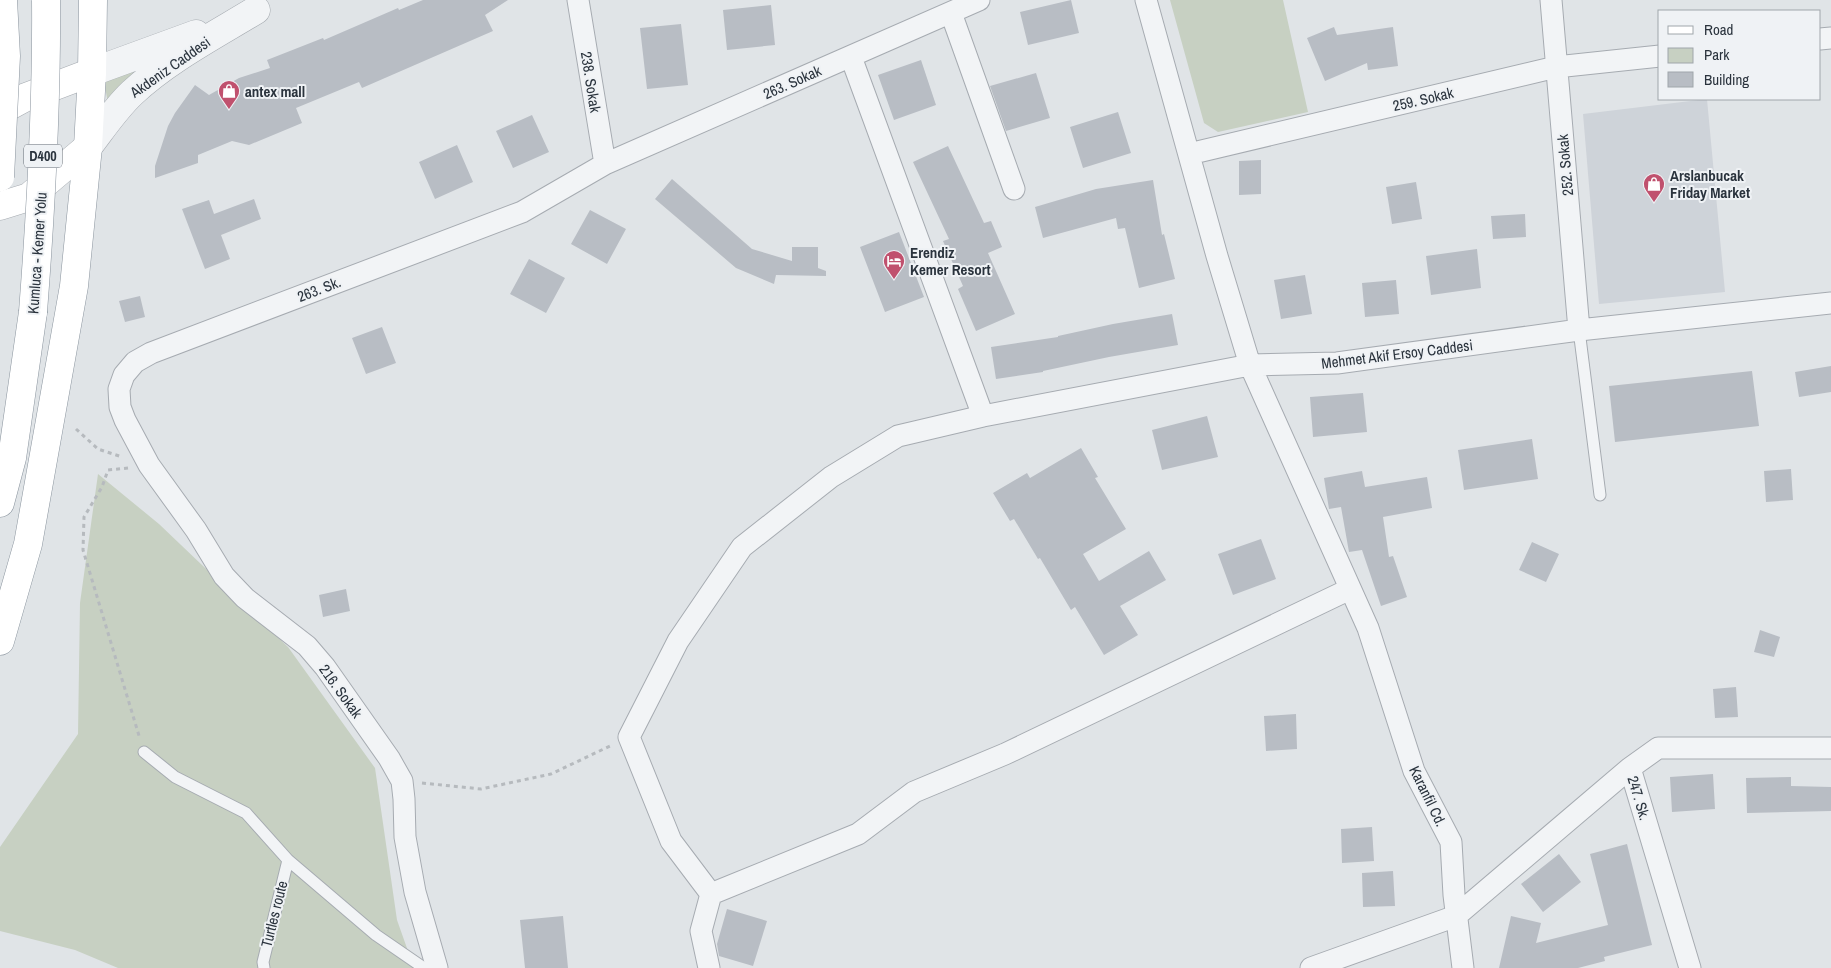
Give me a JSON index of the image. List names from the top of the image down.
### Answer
{
  "streets": {
    "main road": ["Akdeniz Caddesi", "D400", "Kumluca - Kemer Yolu"],
    "street": [
      "238. Sokak",
      "263. Sokak",
      "259. Sokak",
      "252. Sokak",
      "263. Sk.",
      "Mehmet Akif Ersoy Caddesi",
      "216. Sokak",
      "Karanfil Cd.",
      "247. Sk."
    ],
    "lane": ["Turtles route"]
  },
  "crossings": [
    ["238. Sokak", "263. Sokak"],
    ["238. Sokak", "263. Sk."],
    ["263. Sokak", "263. Sk."],
    ["259. Sokak", "252. Sokak"],
    ["252. Sokak", "Mehmet Akif Ersoy Caddesi"],
    ["263. Sk.", "216. Sokak"],
    ["Mehmet Akif Ersoy Caddesi", "Karanfil Cd."]
  ],
  "places": {
    "shop": ["antex mall", "Arslanbucak Friday Market"],
    "hotel": ["Erendiz Kemer Resort"]
  },
  "legend": ["Road", "Park", "Building"]
}
